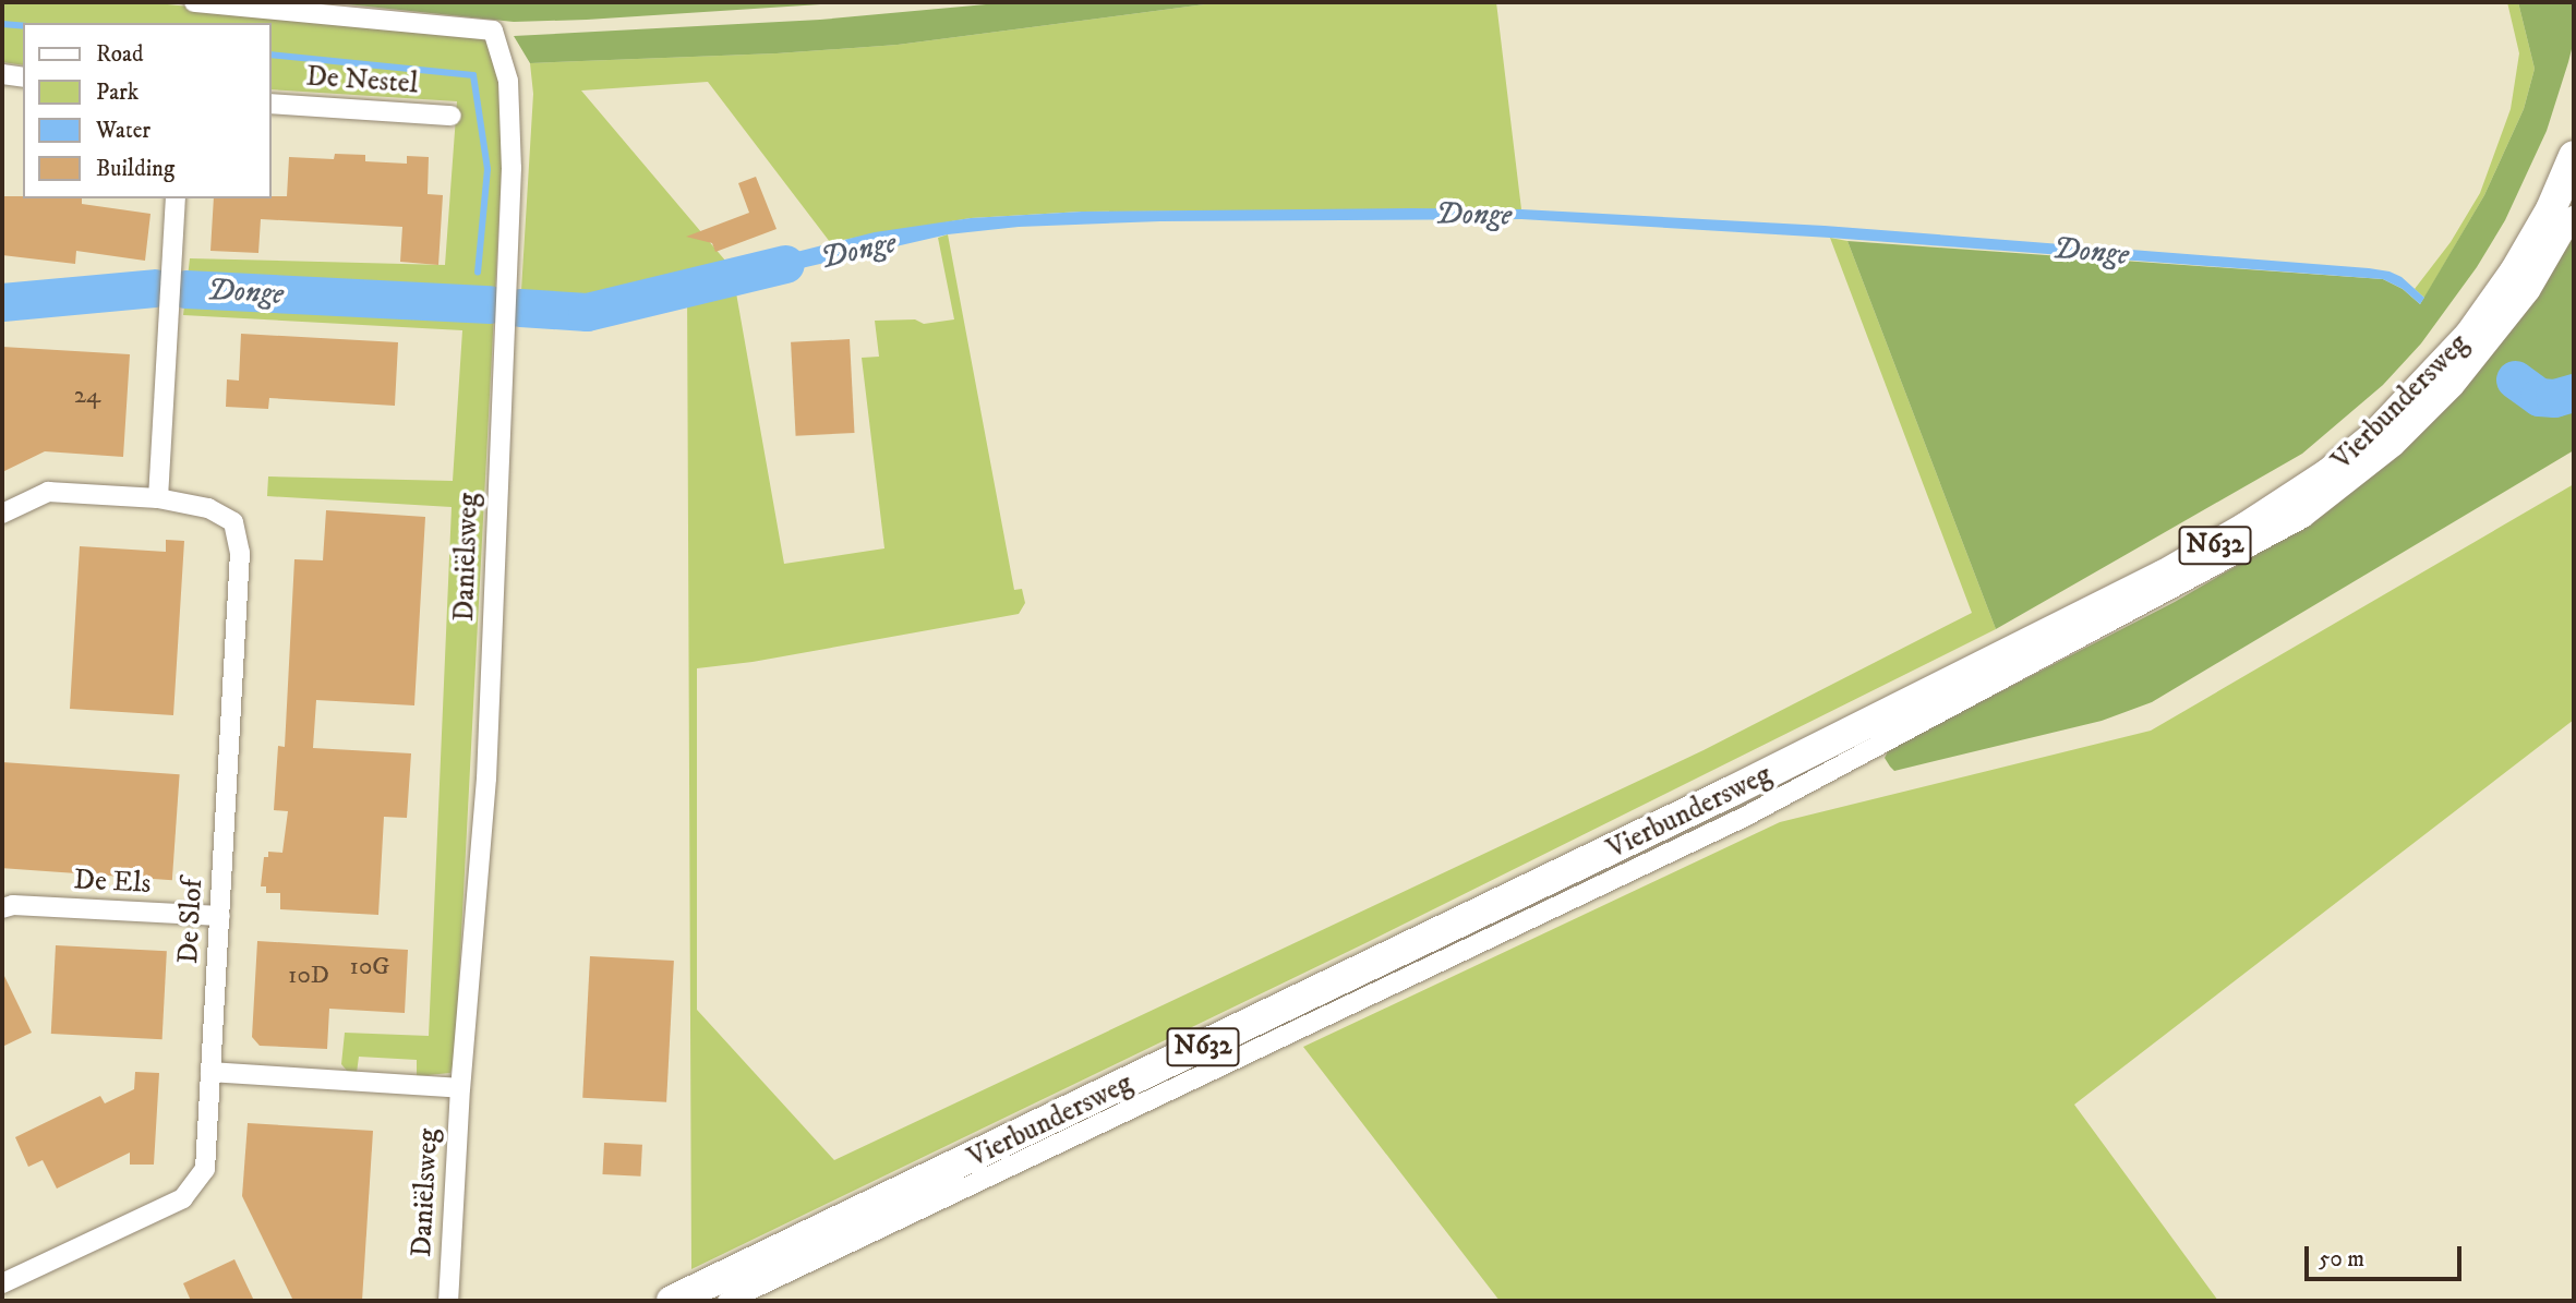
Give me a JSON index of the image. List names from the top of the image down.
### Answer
{
  "streets": {
    "main road": ["Vierbundersweg", "N632"],
    "street": [
      "De Nestel",
      "Daniëlsweg",
      "De Els",
      "De Slof"
    ]
  },
  "crossings": [
    ["Daniëlsweg", "De Slof"],
    ["De Els", "De Slof"]
  ],
  "water": ["Donge"],
  "house_numbers": ["24", "10G", "10D"],
  "legend": [
    "Road",
    "Park",
    "Water",
    "Building"
  ],
  "scale_bar": "50 m"
}
